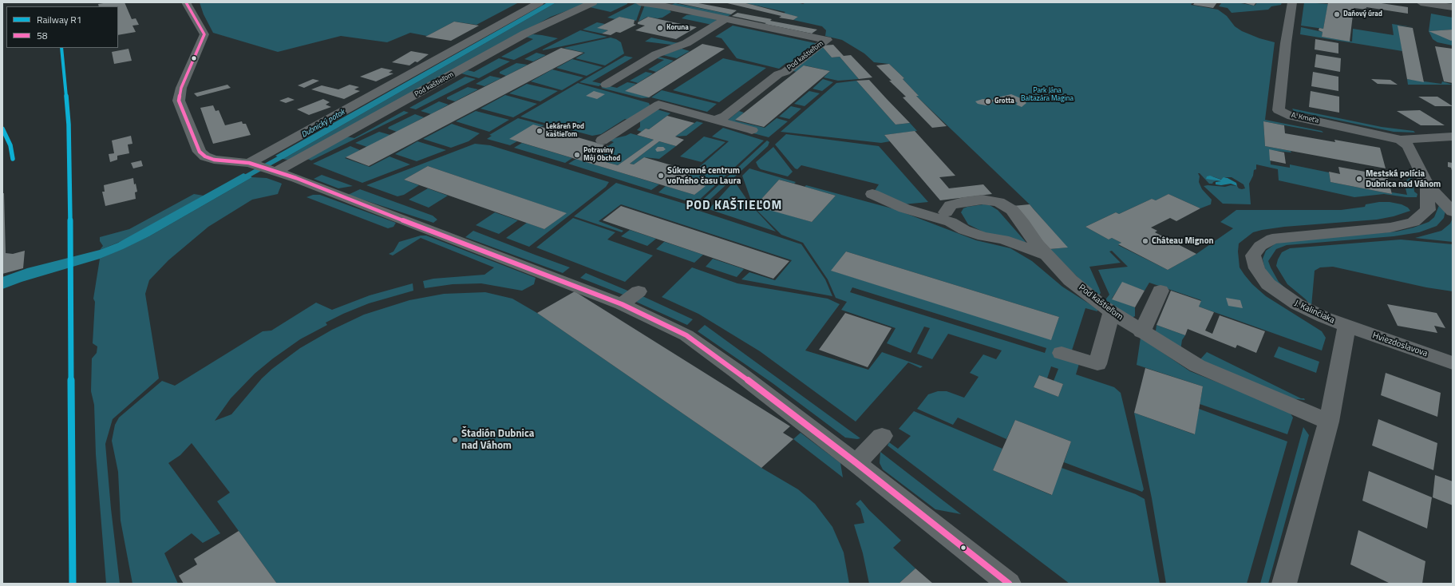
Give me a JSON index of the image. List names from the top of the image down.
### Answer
{
  "streets": {
    "street": [
      "Pod kaštieľom",
      "A. Kmeťa",
      "J. Kalinčiaka",
      "Hviezdoslavova"
    ]
  },
  "crossings": [
    ["J. Kalinčiaka", "Hviezdoslavova"]
  ],
  "districts": ["POD KAŠTIEĽOM"],
  "water": ["Dubnický potok"],
  "parks": ["Park Jána Baltazára Magina"],
  "places": [
    "Daňový úrad",
    "Koruna",
    "Grotta",
    "Lekáreň Pod kaštieľom",
    "Potraviny Môj Obchod",
    "Súkromné centrum voľného času Laura",
    "Mestská polícia Dubnica nad Váhom",
    "Château Mignon",
    "Štadión Dubnica nad Váhom"
  ],
  "lines": ["transit line 58", "rail line R1"],
  "legend": ["Railway R1", "58"]
}
